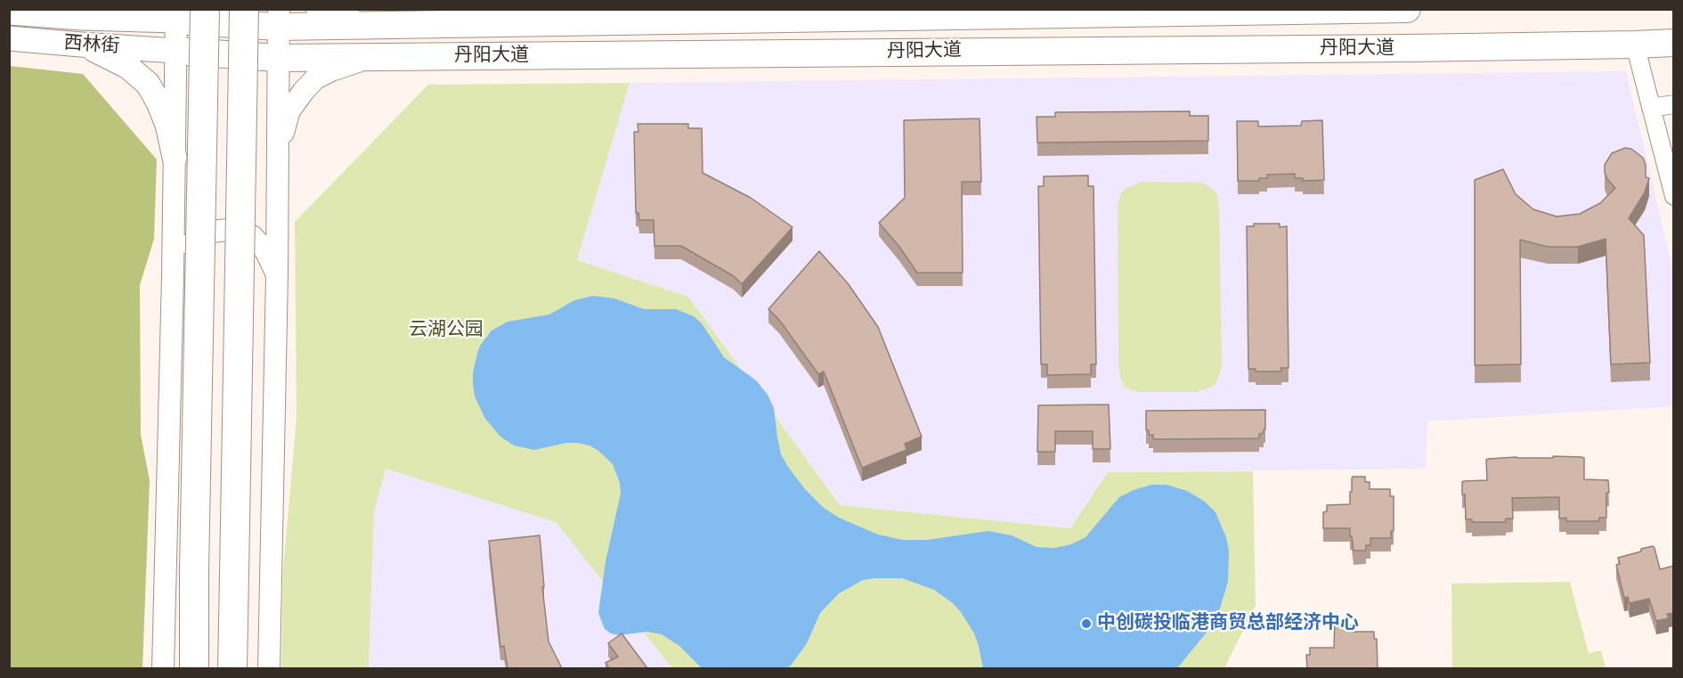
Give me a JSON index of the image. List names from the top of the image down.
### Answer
{
  "streets": {
    "main road": ["西林街", "丹阳大道"]
  },
  "crossings": [
    ["西林街", "丹阳大道"]
  ],
  "parks": ["云湖公园"],
  "places": ["中创碳投临港商贸总部经济中心"]
}
